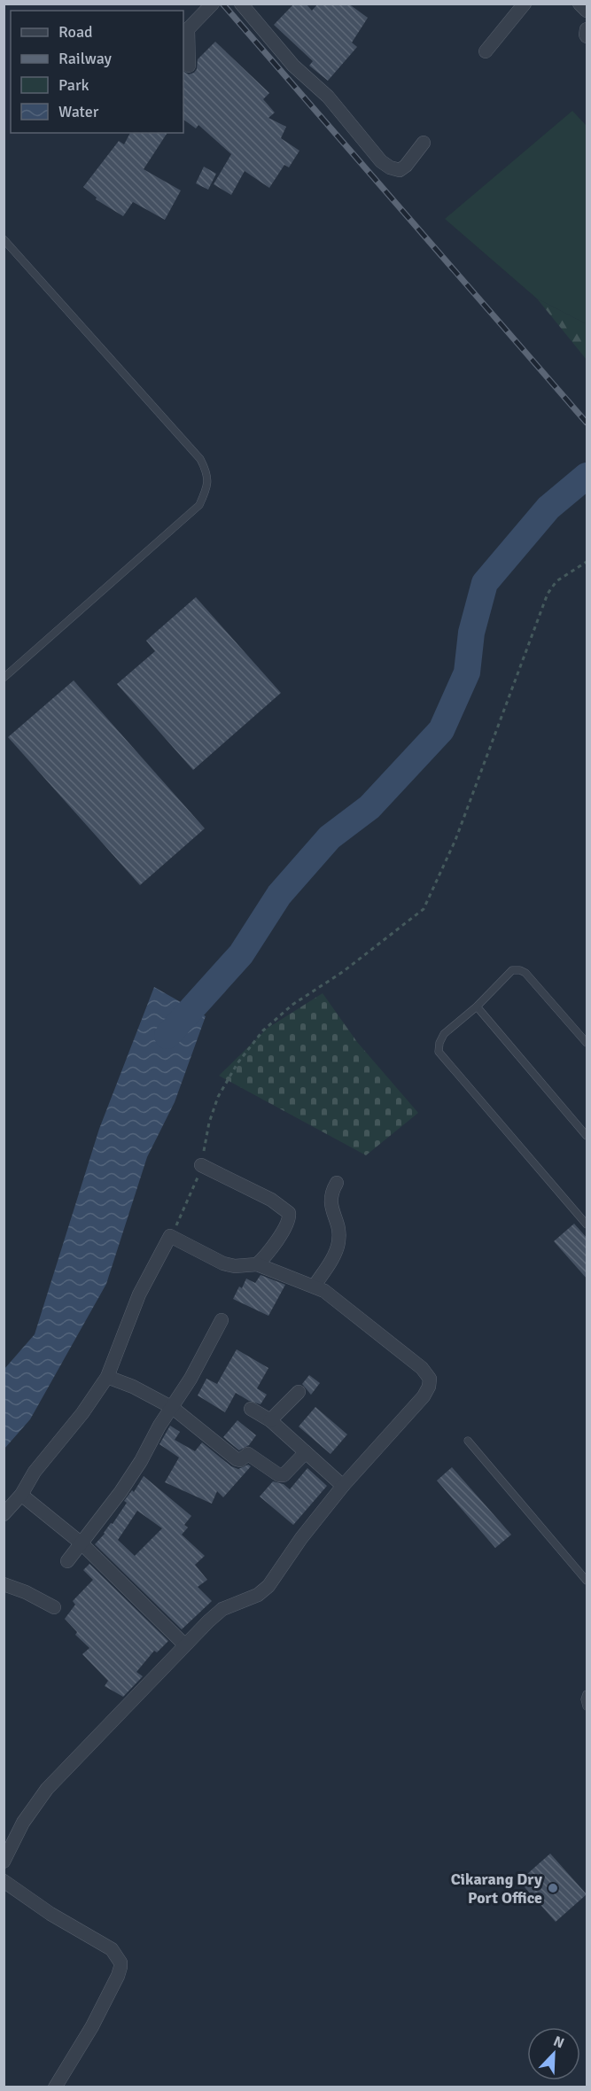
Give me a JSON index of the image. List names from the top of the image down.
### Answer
{
  "places": ["Cikarang Dry Port Office"],
  "legend": [
    "Road",
    "Railway",
    "Park",
    "Water"
  ],
  "north": "top right"
}
